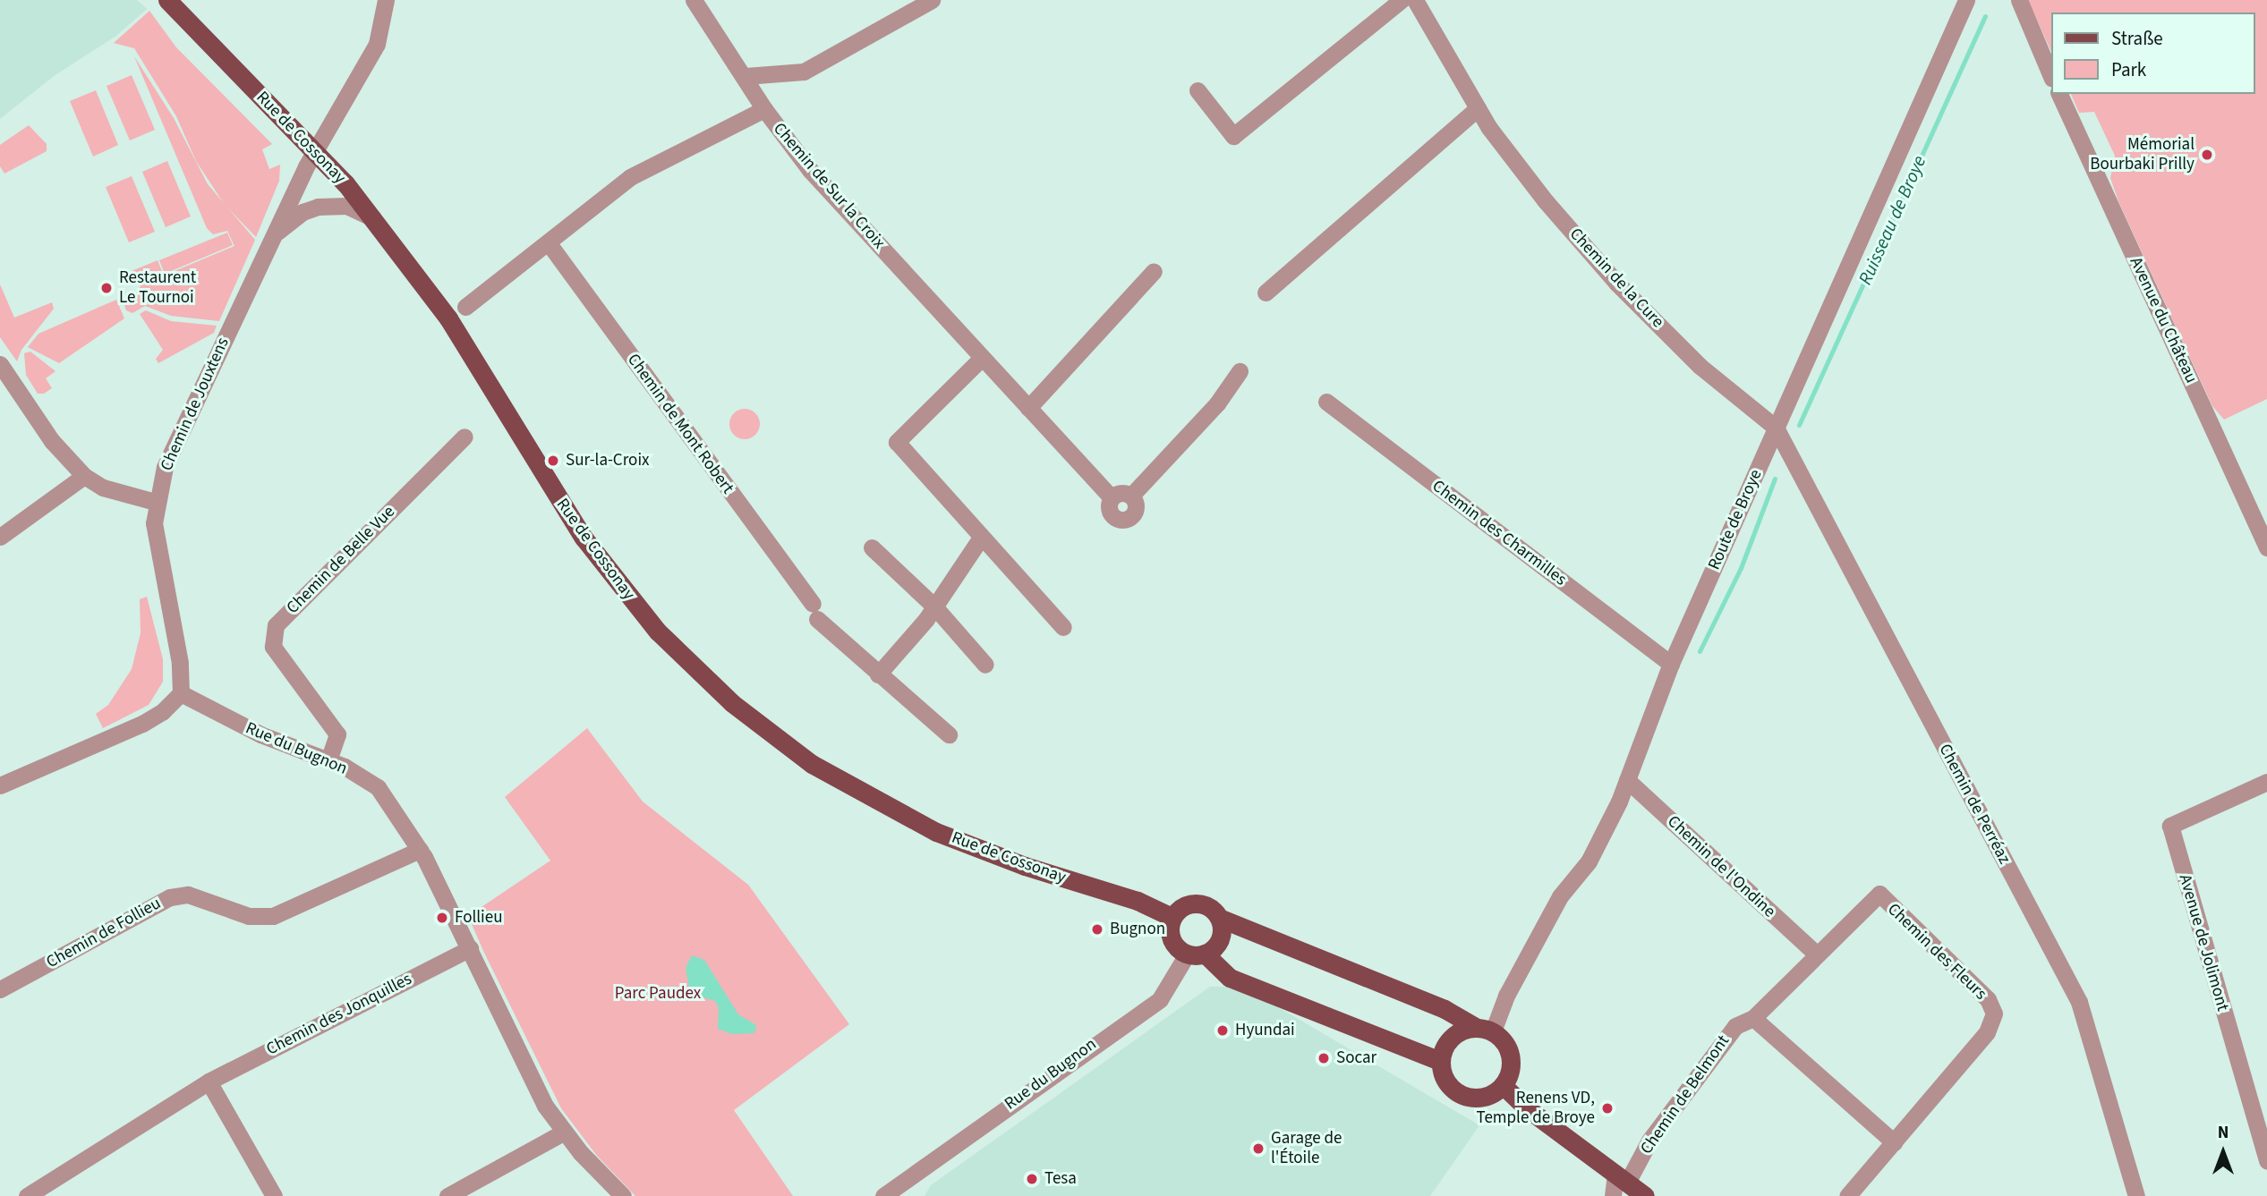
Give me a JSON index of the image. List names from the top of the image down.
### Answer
{
  "streets": {
    "main road": ["Rue de Cossonay"],
    "street": [
      "Chemin de Sur la Croix",
      "Chemin de la Cure",
      "Avenue du Château",
      "Chemin de Jouxtens",
      "Chemin de Mont Robert",
      "Route de Broye",
      "Chemin des Charmilles",
      "Chemin de Belle Vue",
      "Rue du Bugnon",
      "Chemin de Perréaz",
      "Chemin de l'Ondine",
      "Chemin de Follieu",
      "Avenue de Jolimont",
      "Chemin des Fleurs",
      "Chemin des Jonquilles",
      "Chemin de Belmont"
    ]
  },
  "crossings": [
    ["Rue de Cossonay", "Chemin de Jouxtens"],
    ["Rue de Cossonay", "Rue du Bugnon"],
    ["Chemin de la Cure", "Route de Broye"],
    ["Chemin de la Cure", "Chemin de Perréaz"],
    ["Chemin de Jouxtens", "Rue du Bugnon"],
    ["Route de Broye", "Chemin des Charmilles"],
    ["Route de Broye", "Chemin de Perréaz"],
    ["Route de Broye", "Chemin de l'Ondine"],
    ["Chemin de Belle Vue", "Rue du Bugnon"],
    ["Rue du Bugnon", "Chemin de Follieu"],
    ["Rue du Bugnon", "Chemin des Jonquilles"],
    ["Chemin de l'Ondine", "Chemin des Fleurs"],
    ["Chemin de l'Ondine", "Chemin de Belmont"],
    ["Chemin des Fleurs", "Chemin de Belmont"]
  ],
  "water": ["Ruisseau de Broye"],
  "parks": ["Parc Paudex"],
  "places": [
    "Mémorial Bourbaki Prilly",
    "Restaurent Le Tournoi",
    "Sur-la-Croix",
    "Follieu",
    "Bugnon",
    "Hyundai",
    "Socar",
    "Renens VD, Temple de Broye",
    "Garage de l'Étoile",
    "Tesa"
  ],
  "legend": ["Straße", "Park"],
  "north": "top"
}
